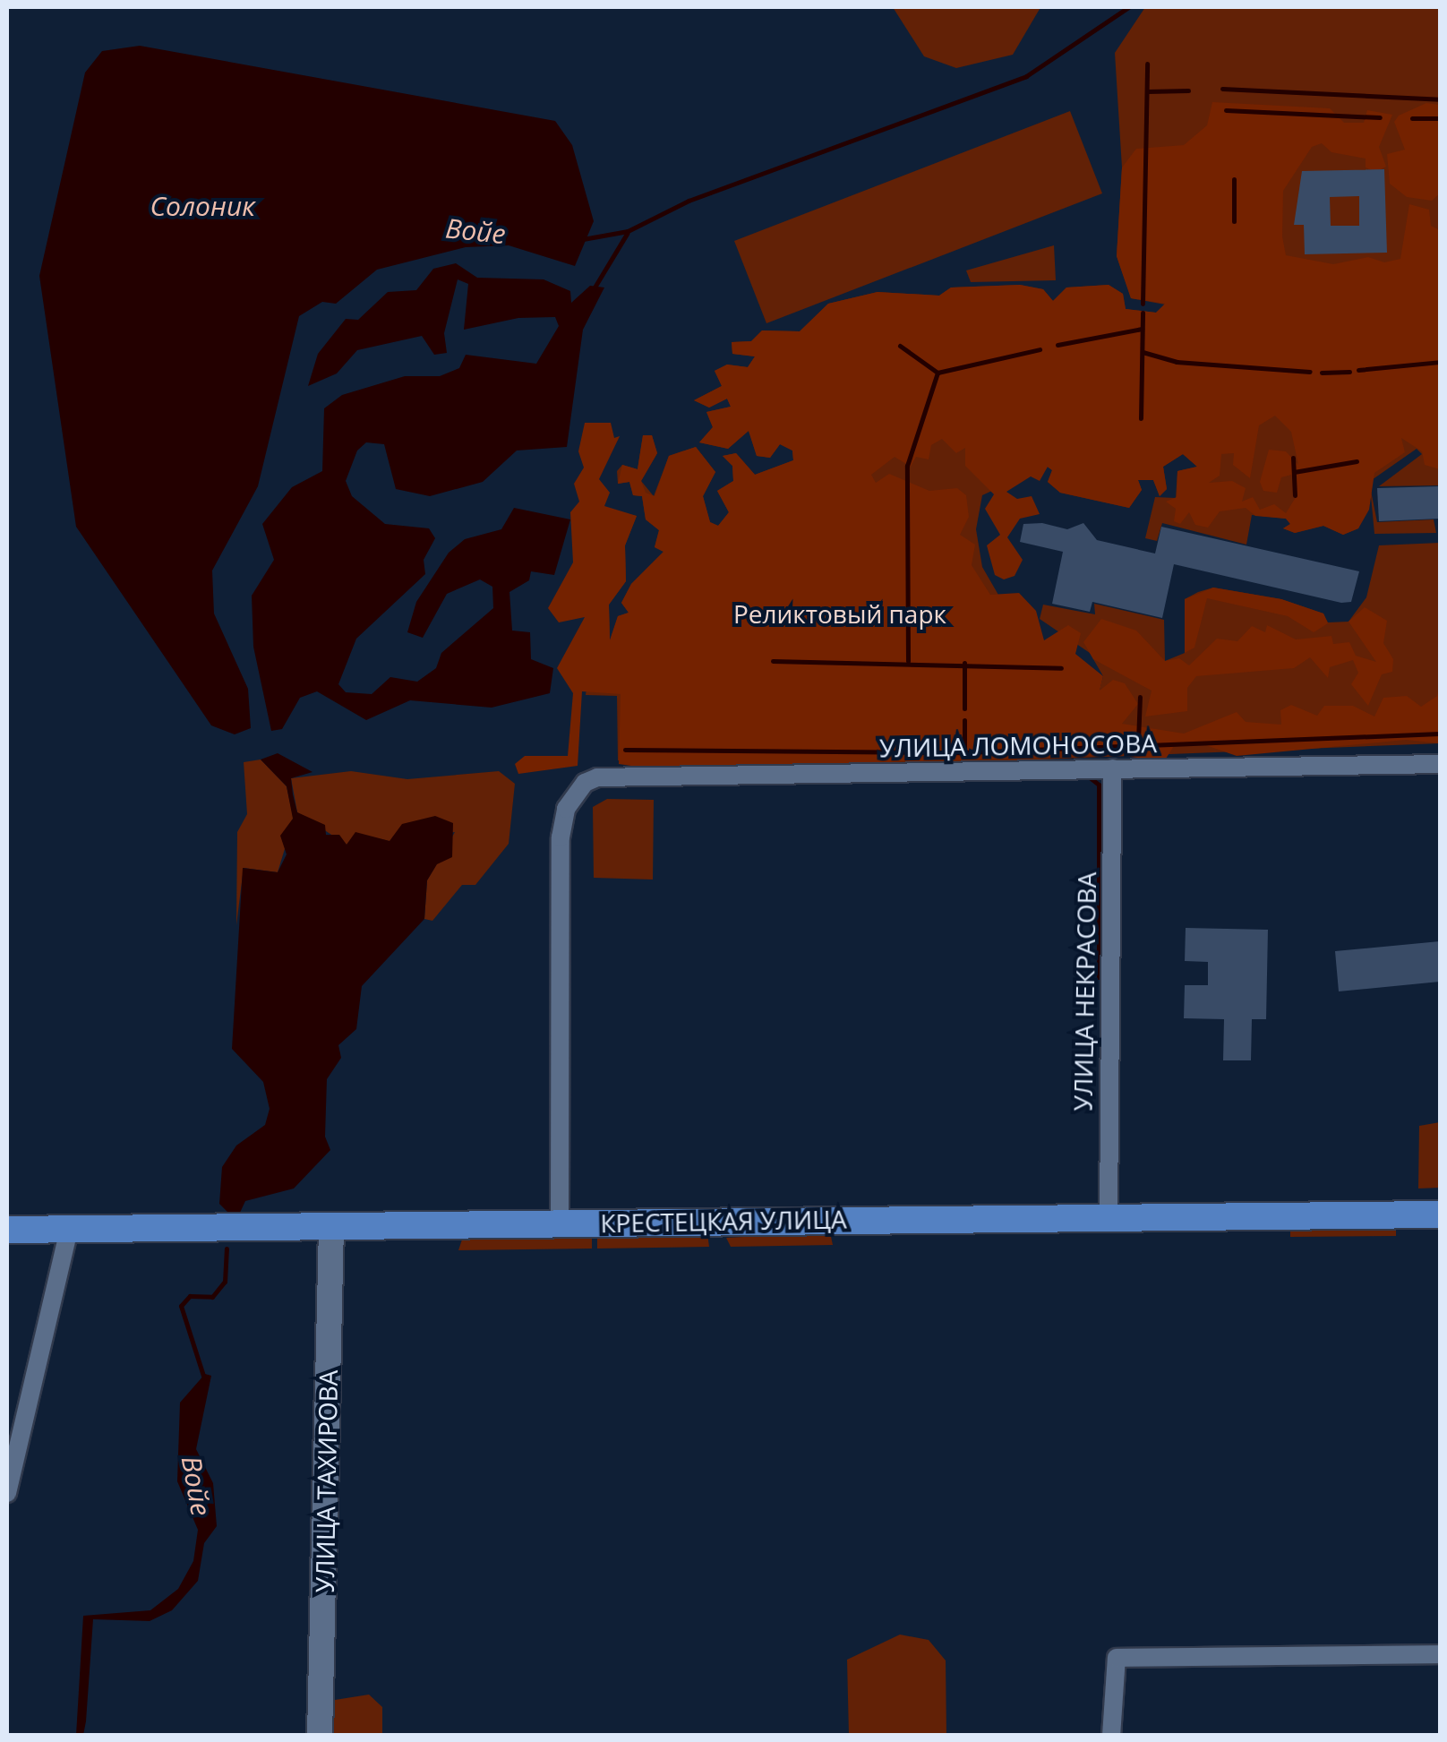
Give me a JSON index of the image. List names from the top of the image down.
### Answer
{
  "streets": {
    "main road": ["КРЕСТЕЦКАЯ УЛИЦА", "УЛИЦА ТАХИРОВА"],
    "street": ["УЛИЦА ЛОМОНОСОВА", "УЛИЦА НЕКРАСОВА"]
  },
  "crossings": [
    ["УЛИЦА ЛОМОНОСОВА", "УЛИЦА НЕКРАСОВА"],
    ["УЛИЦА ЛОМОНОСОВА", "КРЕСТЕЦКАЯ УЛИЦА"],
    ["УЛИЦА НЕКРАСОВА", "КРЕСТЕЦКАЯ УЛИЦА"],
    ["КРЕСТЕЦКАЯ УЛИЦА", "УЛИЦА ТАХИРОВА"]
  ],
  "water": ["Солоник", "Войе"],
  "parks": ["Реликтовый парк"]
}
